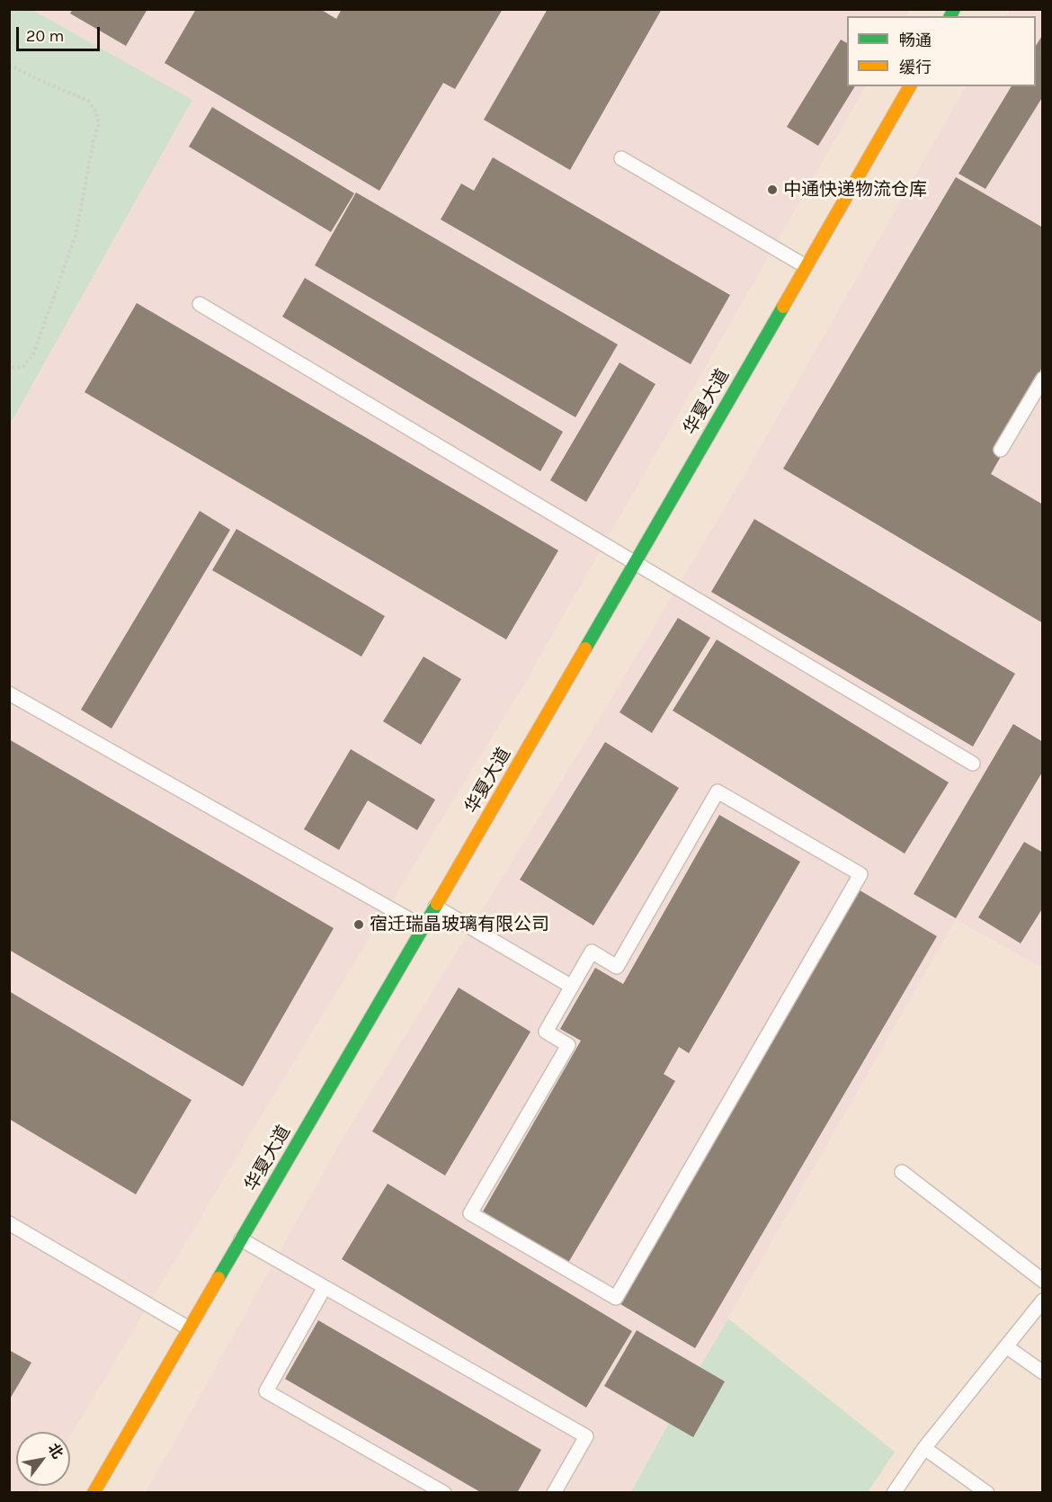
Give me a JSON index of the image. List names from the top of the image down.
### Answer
{
  "streets": {
    "street": ["华夏大道"]
  },
  "places": ["中通快递物流仓库", "宿迁瑞晶玻璃有限公司"],
  "legend": ["畅通", "缓行"],
  "scale_bar": "20 m",
  "north": "top right"
}
